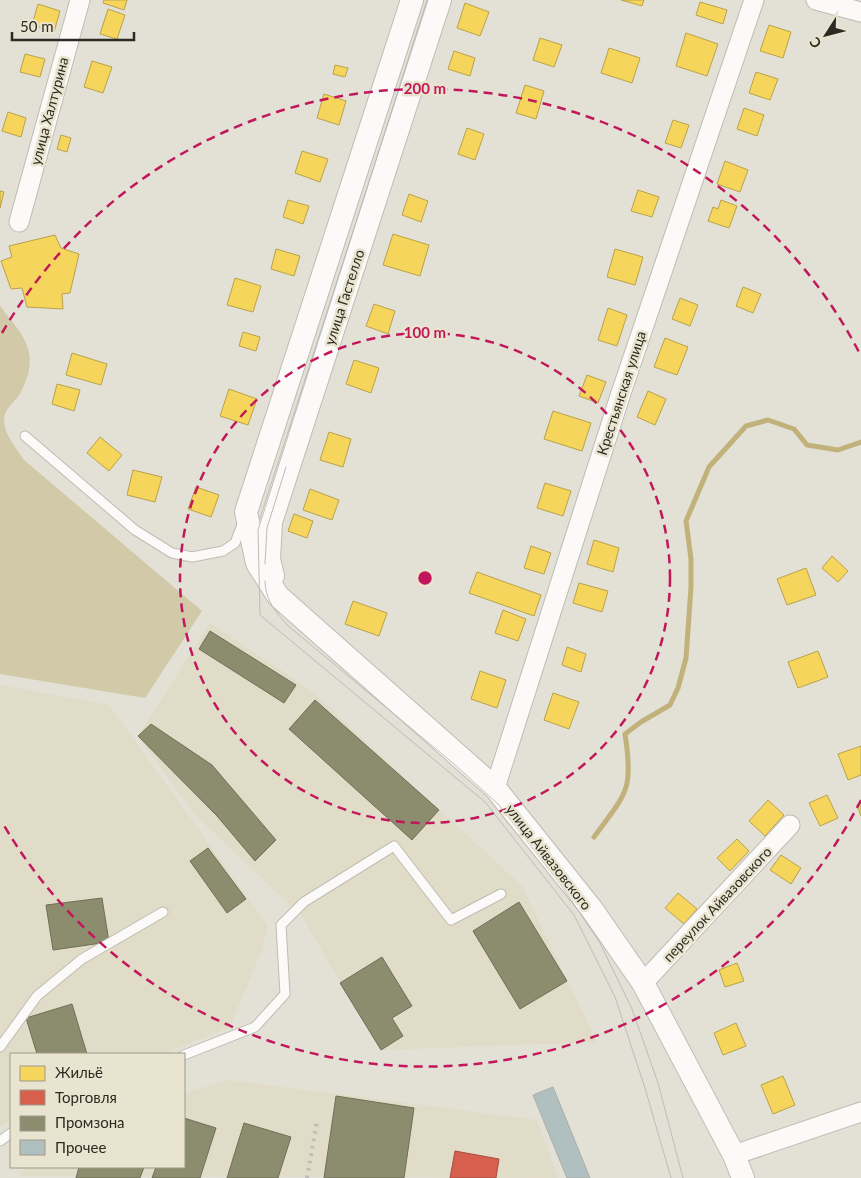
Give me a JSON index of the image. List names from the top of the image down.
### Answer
{
  "streets": {
    "street": [
      "улица Халтурина",
      "улица Гастелло",
      "Крестьянская улица",
      "улица Айвазовского",
      "переулок Айвазовского"
    ]
  },
  "crossings": [
    ["улица Гастелло", "улица Айвазовского"],
    ["Крестьянская улица", "улица Айвазовского"],
    ["улица Айвазовского", "переулок Айвазовского"]
  ],
  "legend": [
    "Жильё",
    "Торговля",
    "Промзона",
    "Прочее"
  ],
  "scale_bar": "50 m",
  "north": "bottom left",
  "rings": ["200 m", "100 m"]
}
